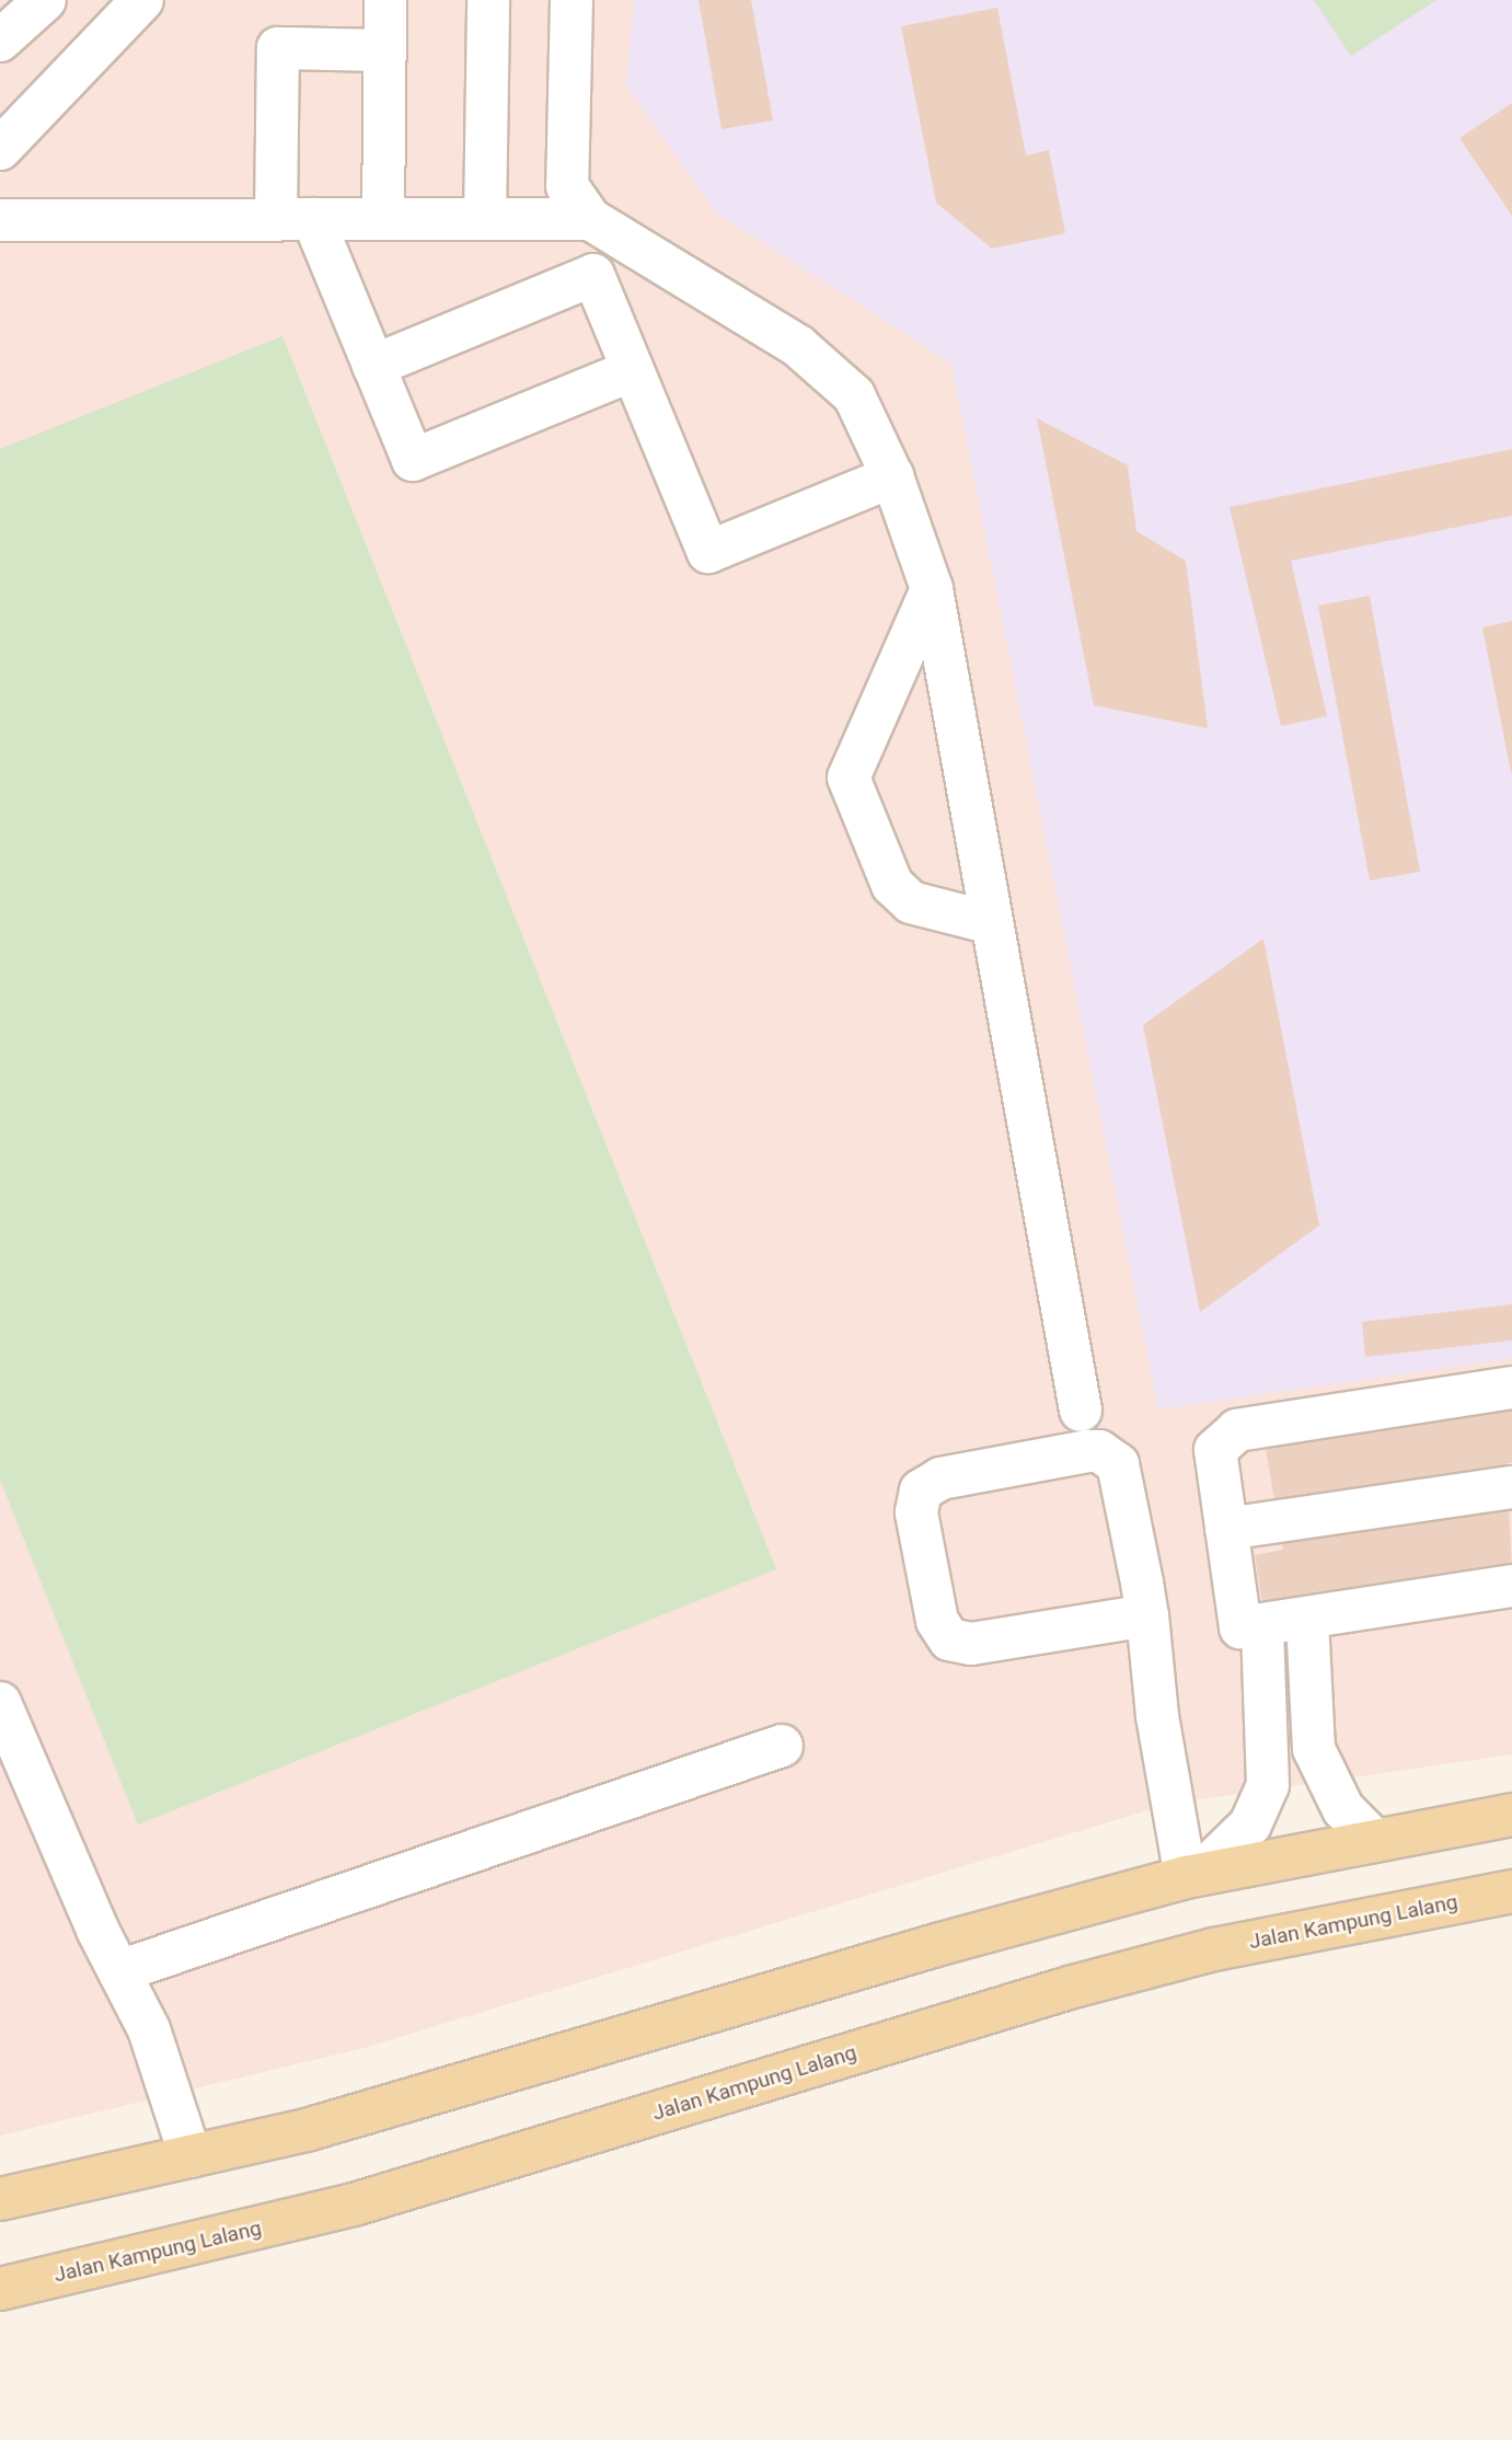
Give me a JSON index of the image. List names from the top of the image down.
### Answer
{
  "streets": {
    "main road": ["Jalan Kampung Lalang"]
  }
}
